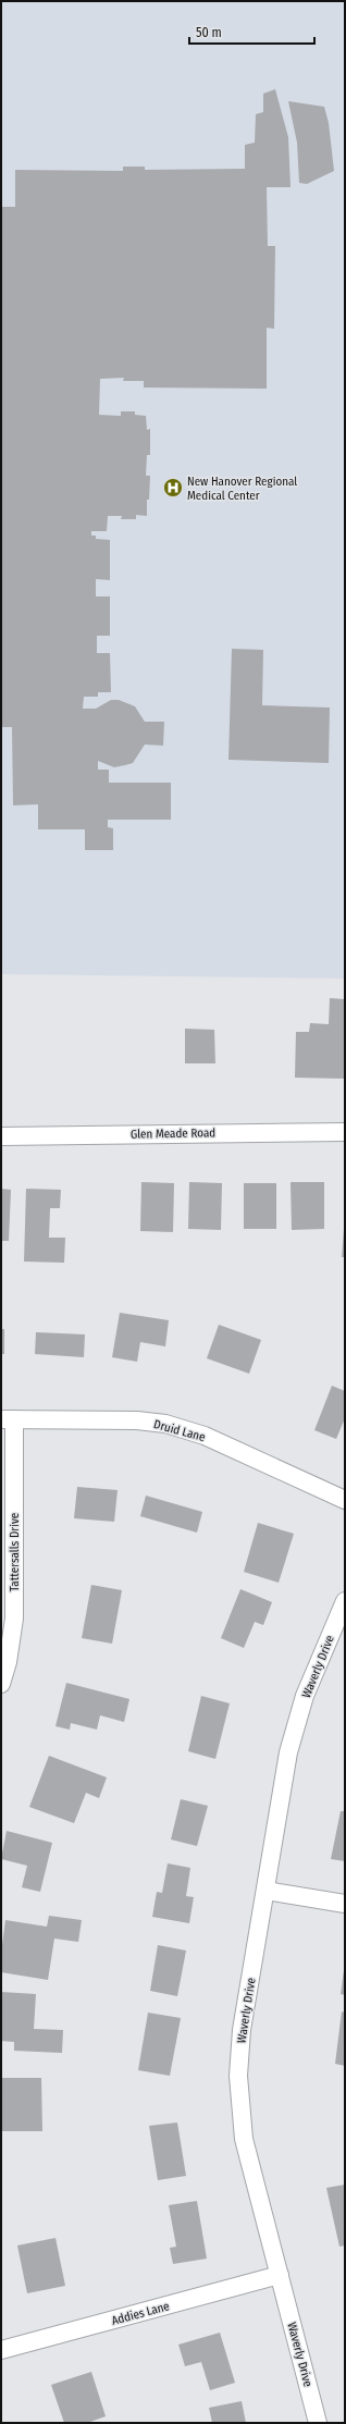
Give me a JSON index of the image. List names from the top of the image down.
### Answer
{
  "streets": {
    "street": [
      "Glen Meade Road",
      "Druid Lane",
      "Tattersalls Drive",
      "Waverly Drive",
      "Addies Lane"
    ]
  },
  "crossings": [
    ["Druid Lane", "Tattersalls Drive"],
    ["Waverly Drive", "Addies Lane"]
  ],
  "places": {
    "hospital": ["New Hanover Regional Medical Center"]
  },
  "scale_bar": "50 m"
}
